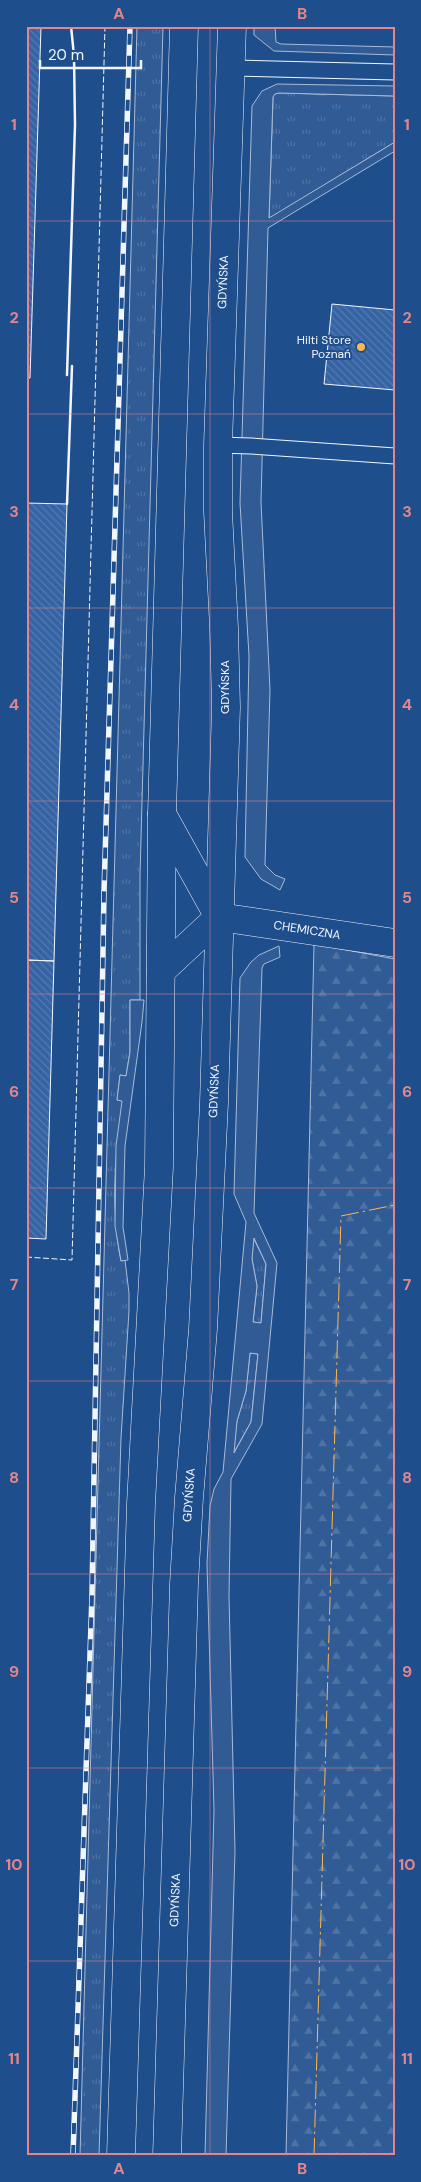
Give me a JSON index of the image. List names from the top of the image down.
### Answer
{
  "streets": {
    "main road": ["GDYŃSKA", "CHEMICZNA"]
  },
  "crossings": [
    ["GDYŃSKA", "CHEMICZNA"]
  ],
  "places": ["Hilti Store Poznań"],
  "scale_bar": "20 m",
  "grid": {
    "columns": ["A", "B"],
    "rows": [
      "1",
      "2",
      "3",
      "4",
      "5",
      "6",
      "7",
      "8",
      "9",
      "10",
      "11"
    ]
  }
}
